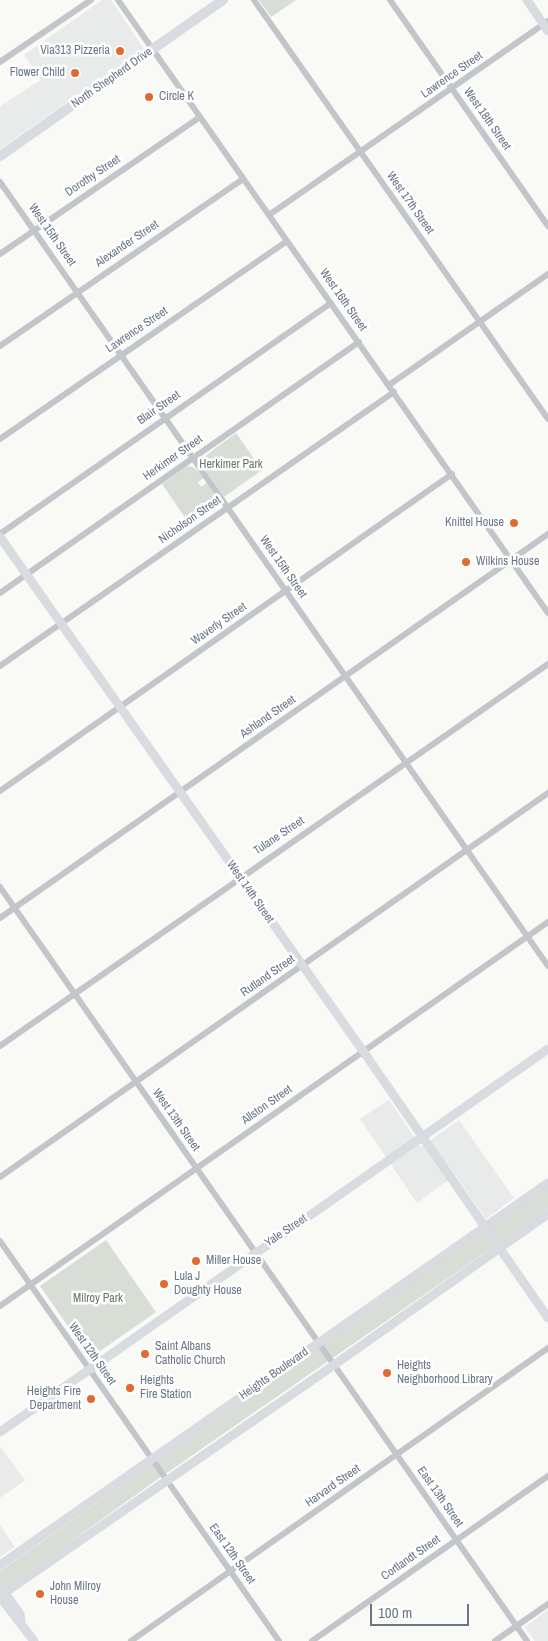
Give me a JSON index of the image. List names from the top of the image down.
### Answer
{
  "streets": {
    "main road": [
      "North Shepherd Drive",
      "West 14th Street",
      "Yale Street",
      "Heights Boulevard"
    ],
    "street": [
      "Lawrence Street",
      "West 18th Street",
      "Dorothy Street",
      "West 17th Street",
      "West 15th Street",
      "Alexander Street",
      "West 16th Street",
      "Blair Street",
      "Herkimer Street",
      "Nicholson Street",
      "Waverly Street",
      "Ashland Street",
      "Tulane Street",
      "Rutland Street",
      "Allston Street",
      "West 13th Street",
      "West 12th Street",
      "Harvard Street",
      "East 13th Street",
      "East 12th Street",
      "Cortlandt Street"
    ]
  },
  "crossings": [
    ["Lawrence Street", "West 18th Street"],
    ["Lawrence Street", "West 17th Street"],
    ["Lawrence Street", "West 15th Street"],
    ["Lawrence Street", "West 16th Street"],
    ["North Shepherd Drive", "West 16th Street"],
    ["Dorothy Street", "West 15th Street"],
    ["Dorothy Street", "West 16th Street"],
    ["West 15th Street", "Alexander Street"],
    ["West 15th Street", "Blair Street"],
    ["West 15th Street", "Herkimer Street"],
    ["West 15th Street", "Nicholson Street"],
    ["West 15th Street", "Waverly Street"],
    ["West 15th Street", "Ashland Street"],
    ["West 15th Street", "Tulane Street"],
    ["West 15th Street", "Rutland Street"],
    ["West 15th Street", "Allston Street"],
    ["Alexander Street", "West 16th Street"],
    ["West 16th Street", "Blair Street"],
    ["West 16th Street", "Herkimer Street"],
    ["West 16th Street", "Nicholson Street"],
    ["West 16th Street", "Waverly Street"],
    ["West 16th Street", "Ashland Street"],
    ["Blair Street", "West 14th Street"],
    ["Herkimer Street", "West 14th Street"],
    ["Nicholson Street", "West 14th Street"],
    ["Waverly Street", "West 14th Street"],
    ["Ashland Street", "West 14th Street"],
    ["Ashland Street", "West 13th Street"],
    ["Tulane Street", "West 14th Street"],
    ["Tulane Street", "West 13th Street"],
    ["West 14th Street", "Rutland Street"],
    ["West 14th Street", "Allston Street"],
    ["West 14th Street", "Yale Street"],
    ["West 14th Street", "Heights Boulevard"],
    ["Rutland Street", "West 13th Street"],
    ["Allston Street", "West 13th Street"],
    ["Allston Street", "West 12th Street"],
    ["West 13th Street", "Yale Street"],
    ["West 13th Street", "Heights Boulevard"],
    ["West 13th Street", "East 13th Street"],
    ["Yale Street", "West 12th Street"],
    ["West 12th Street", "Heights Boulevard"],
    ["West 12th Street", "East 12th Street"],
    ["Harvard Street", "East 13th Street"],
    ["Harvard Street", "East 12th Street"],
    ["East 13th Street", "Cortlandt Street"]
  ],
  "parks": ["Herkimer Park", "Milroy Park"],
  "places": [
    "Via313 Pizzeria",
    "Flower Child",
    "Circle K",
    "Knittel House",
    "Wilkins House",
    "Miller House",
    "Lula J Doughty House",
    "Saint Albans Catholic Church",
    "Heights Neighborhood Library",
    "Heights Fire Station",
    "Heights Fire Department",
    "John Milroy House"
  ],
  "scale_bar": "100 m"
}
